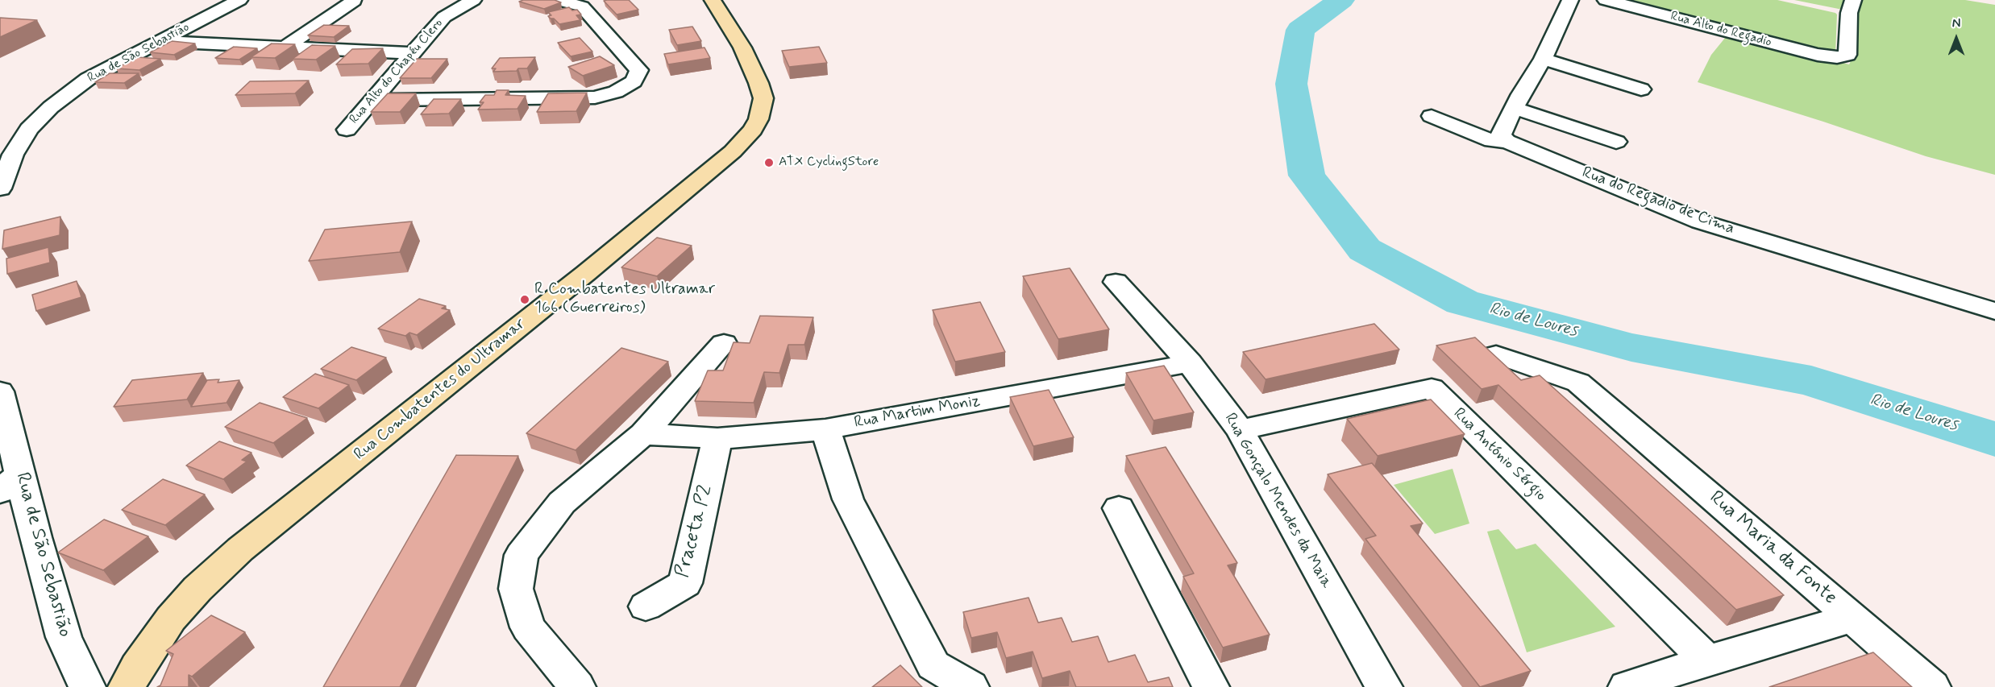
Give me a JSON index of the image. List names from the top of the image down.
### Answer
{
  "streets": {
    "main road": ["Rua Combatentes do Ultramar"],
    "street": [
      "Rua Alto do Regadio",
      "Rua de São Sebastião",
      "Rua Alto do Chapéu Clero",
      "Rua do Regadio de Cima",
      "Rua Martim Moniz",
      "Rua António Sérgio",
      "Rua Gonçalo Mendes da Maia",
      "Praceta P2",
      "Rua Maria da Fonte"
    ]
  },
  "crossings": [
    ["Rua Martim Moniz", "Rua Gonçalo Mendes da Maia"],
    ["Rua Martim Moniz", "Praceta P2"],
    ["Rua António Sérgio", "Rua Gonçalo Mendes da Maia"],
    ["Rua António Sérgio", "Rua Maria da Fonte"]
  ],
  "water": ["Rio de Loures"],
  "places": ["ATX CyclingStore", "R Combatentes Ultramar 166 (Guerreiros)"],
  "north": "top"
}
